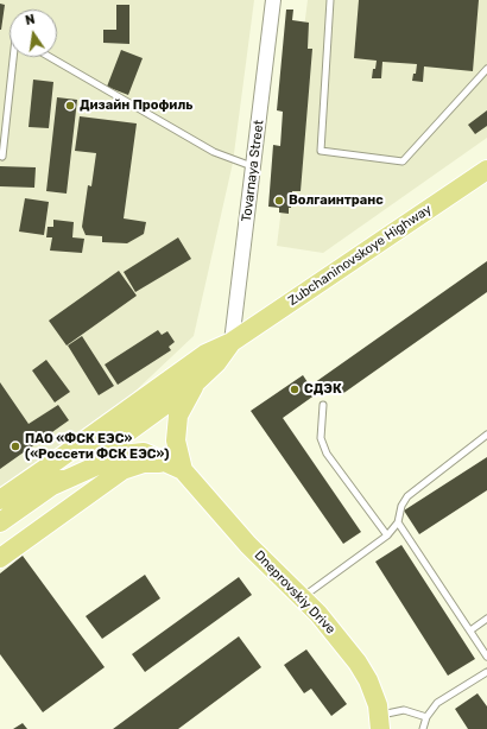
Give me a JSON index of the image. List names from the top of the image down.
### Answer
{
  "streets": {
    "main road": ["Zubchaninovskoye Highway", "Dneprovskiy Drive"],
    "street": ["Tovarnaya Street"]
  },
  "crossings": [
    ["Tovarnaya Street", "Zubchaninovskoye Highway"]
  ],
  "places": [
    "Дизайн Профиль",
    "Волгаинтранс",
    "СДЭК",
    "ПАО «ФСК ЕЭС» («Россети ФСК ЕЭС»)"
  ],
  "north": "top"
}
